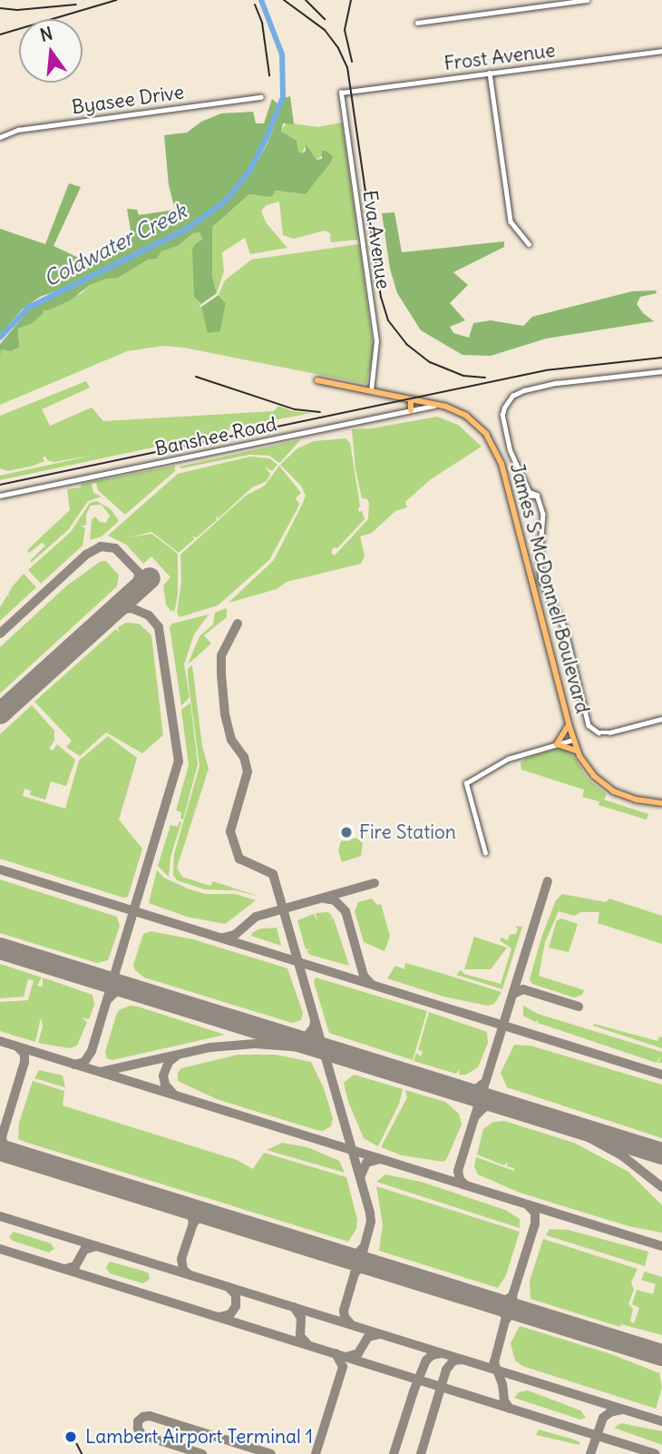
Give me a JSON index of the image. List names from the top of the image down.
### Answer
{
  "streets": {
    "main road": ["James S McDonnell Boulevard"],
    "street": [
      "Frost Avenue",
      "Byasee Drive",
      "Eva Avenue",
      "Banshee Road"
    ]
  },
  "crossings": [
    ["Frost Avenue", "Eva Avenue"],
    ["Eva Avenue", "James S McDonnell Boulevard"],
    ["Banshee Road", "James S McDonnell Boulevard"]
  ],
  "water": ["Coldwater Creek"],
  "places": ["Fire Station", "Lambert Airport Terminal 1"],
  "north": "top"
}
